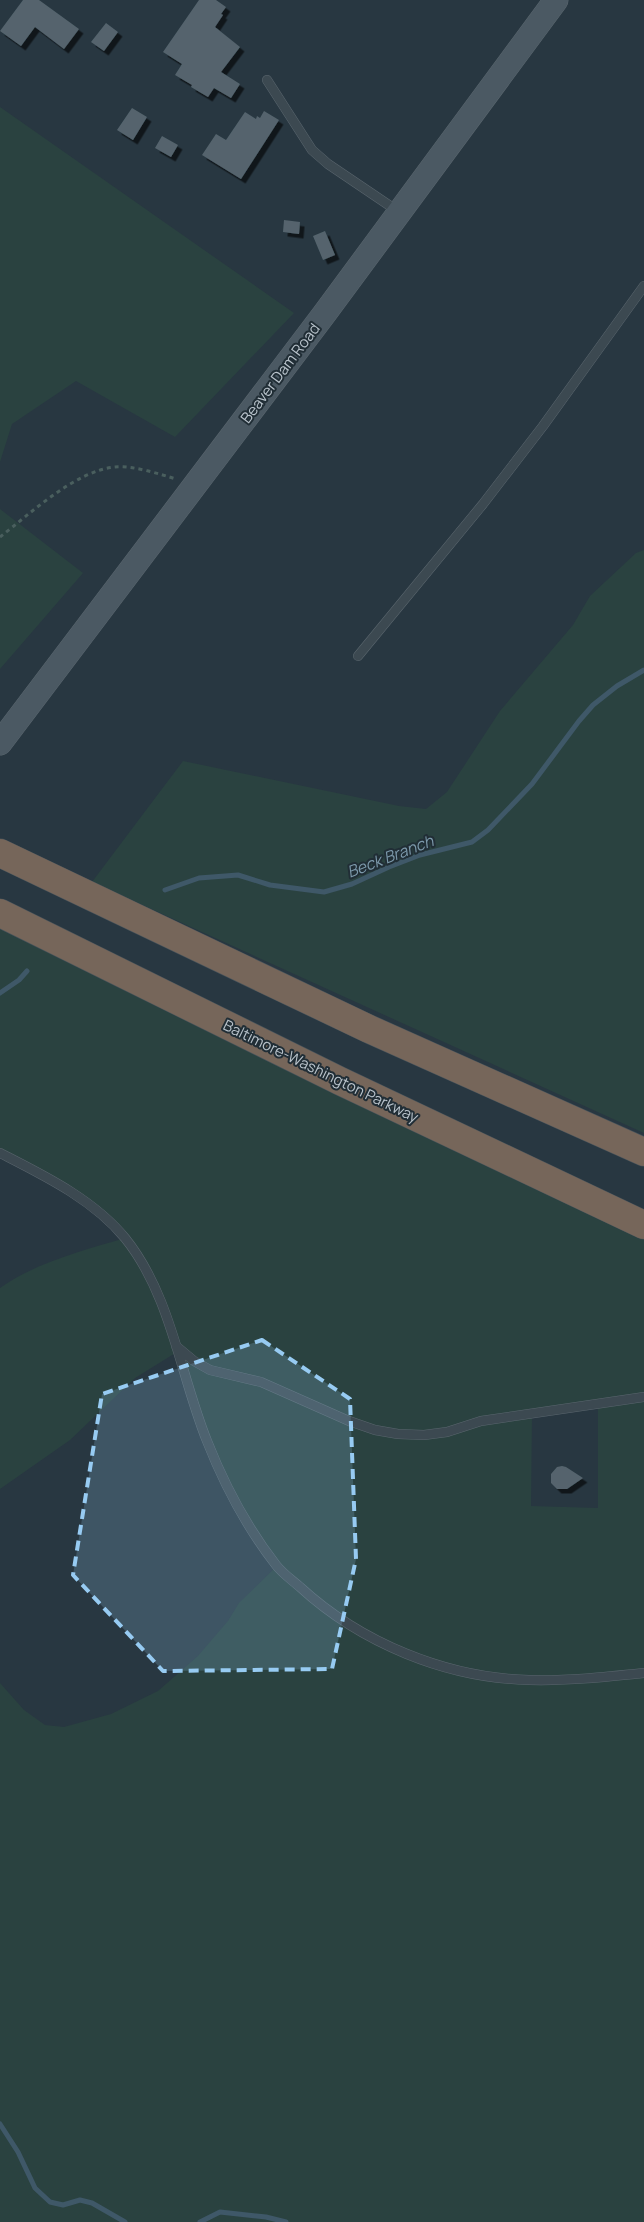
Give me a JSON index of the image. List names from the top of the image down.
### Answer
{
  "streets": {
    "highway": ["Baltimore-Washington Parkway"],
    "street": ["Beaver Dam Road"]
  },
  "water": ["Beck Branch"]
}
